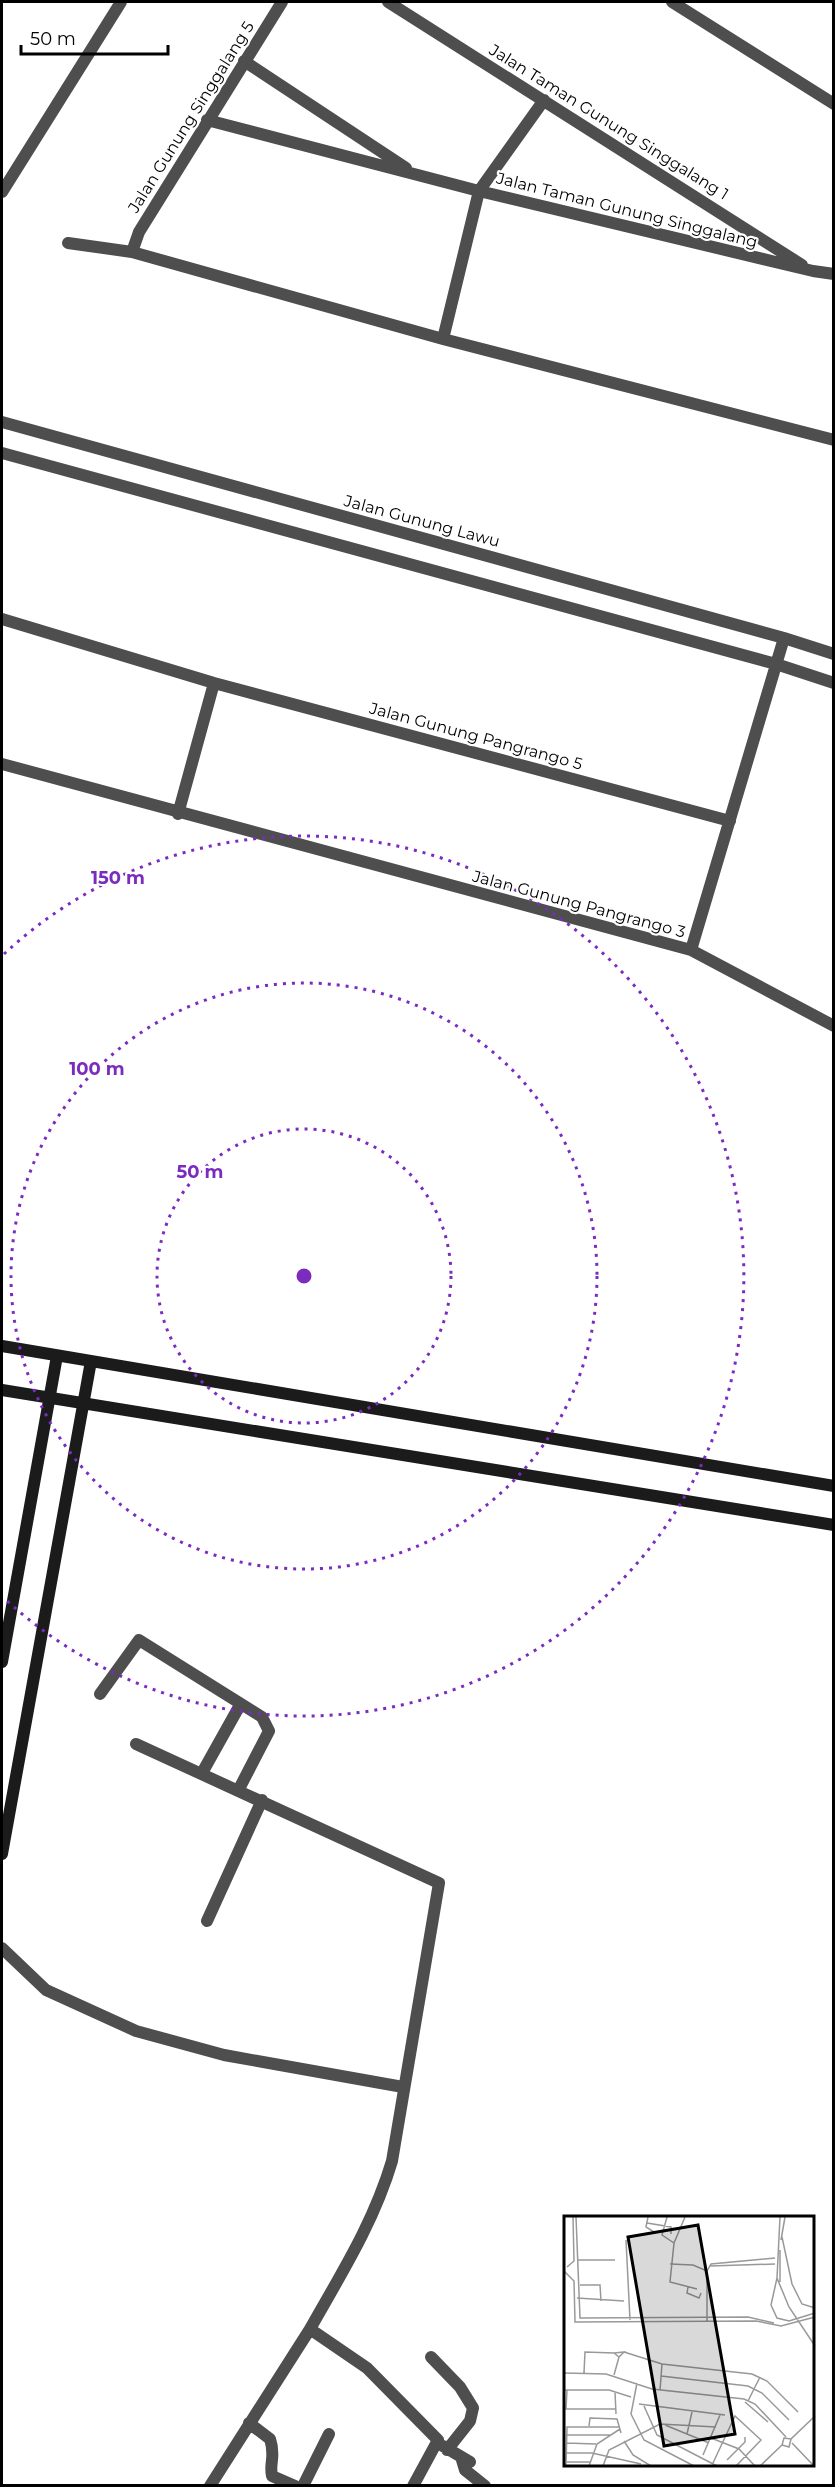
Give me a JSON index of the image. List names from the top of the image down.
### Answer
{
  "streets": {
    "street": [
      "Jalan Gunung Singgalang 5",
      "Jalan Taman Gunung Singgalang 1",
      "Jalan Taman Gunung Singgalang",
      "Jalan Gunung Lawu",
      "Jalan Gunung Pangrango 5",
      "Jalan Gunung Pangrango 3"
    ]
  },
  "crossings": [
    ["Jalan Gunung Singgalang 5", "Jalan Taman Gunung Singgalang"],
    ["Jalan Taman Gunung Singgalang 1", "Jalan Taman Gunung Singgalang"],
    ["Jalan Gunung Lawu", "Jalan Gunung Pangrango 3"],
    ["Jalan Gunung Pangrango 5", "Jalan Gunung Pangrango 3"]
  ],
  "scale_bar": "50 m",
  "rings": ["150 m", "100 m", "50 m"]
}
